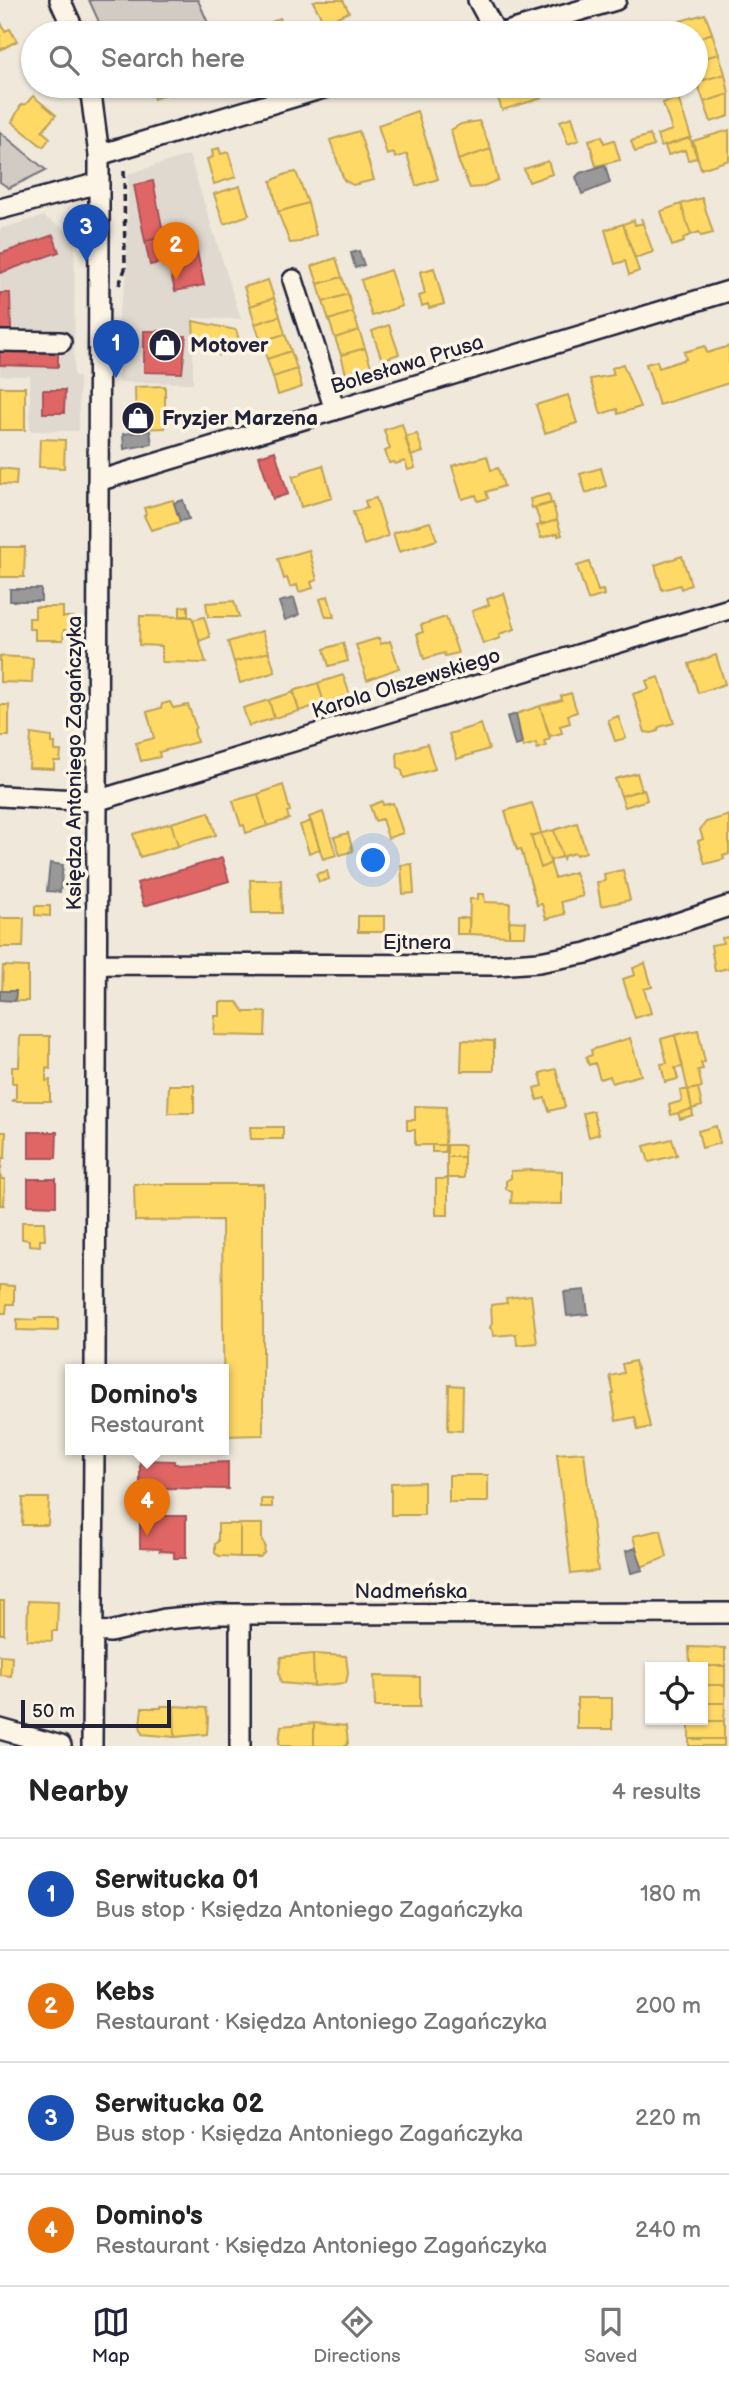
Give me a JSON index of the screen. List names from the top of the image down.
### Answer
{
  "streets": {
    "street": [
      "Bolesława Prusa",
      "Karola Olszewskiego",
      "Księdza Antoniego Zagańczyka",
      "Ejtnera",
      "Nadmeńska"
    ]
  },
  "crossings": [
    ["Bolesława Prusa", "Księdza Antoniego Zagańczyka"],
    ["Karola Olszewskiego", "Księdza Antoniego Zagańczyka"],
    ["Księdza Antoniego Zagańczyka", "Ejtnera"]
  ],
  "places": {
    "shop": ["Motover", "Fryzjer Marzena"]
  },
  "scale_bar": "50 m",
  "page": {
    "search": "Search here",
    "pins": [
      "3",
      "2",
      "1",
      "4"
    ],
    "popup": ["Domino's", "Restaurant"],
    "scale": "50 m",
    "heading": ["Nearby", "4 results"],
    "list": [
      {
        "mark": "1",
        "name": "Serwitucka 01",
        "note": "Bus stop · Księdza Antoniego Zagańczyka",
        "value": "180 m"
      },
      {
        "mark": "2",
        "name": "Kebs",
        "note": "Restaurant · Księdza Antoniego Zagańczyka",
        "value": "200 m"
      },
      {
        "mark": "3",
        "name": "Serwitucka 02",
        "note": "Bus stop · Księdza Antoniego Zagańczyka",
        "value": "220 m"
      },
      {
        "mark": "4",
        "name": "Domino's",
        "note": "Restaurant · Księdza Antoniego Zagańczyka",
        "value": "240 m"
      }
    ],
    "nav": ["Map", "Directions", "Saved"]
  }
}
